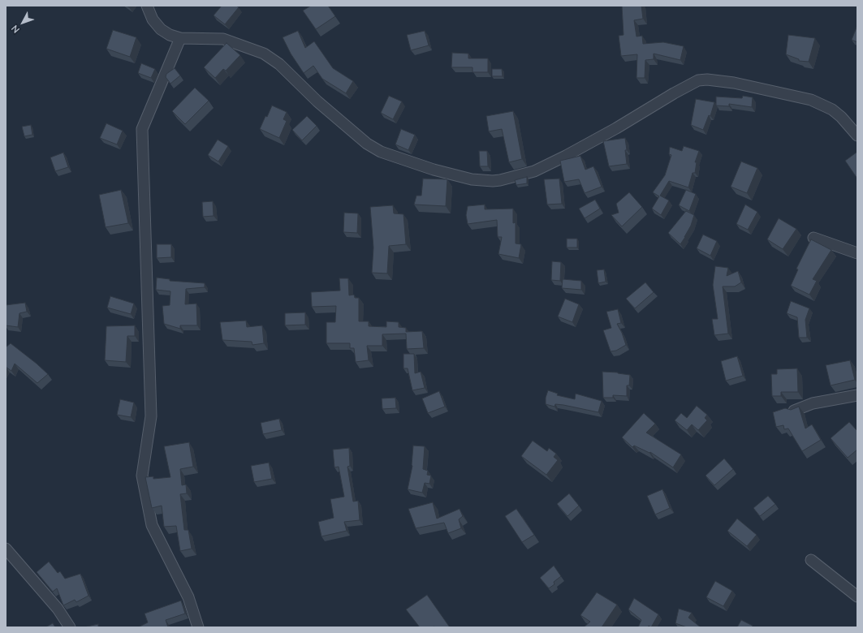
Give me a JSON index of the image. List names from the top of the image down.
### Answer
{
  "north": "bottom left"
}
